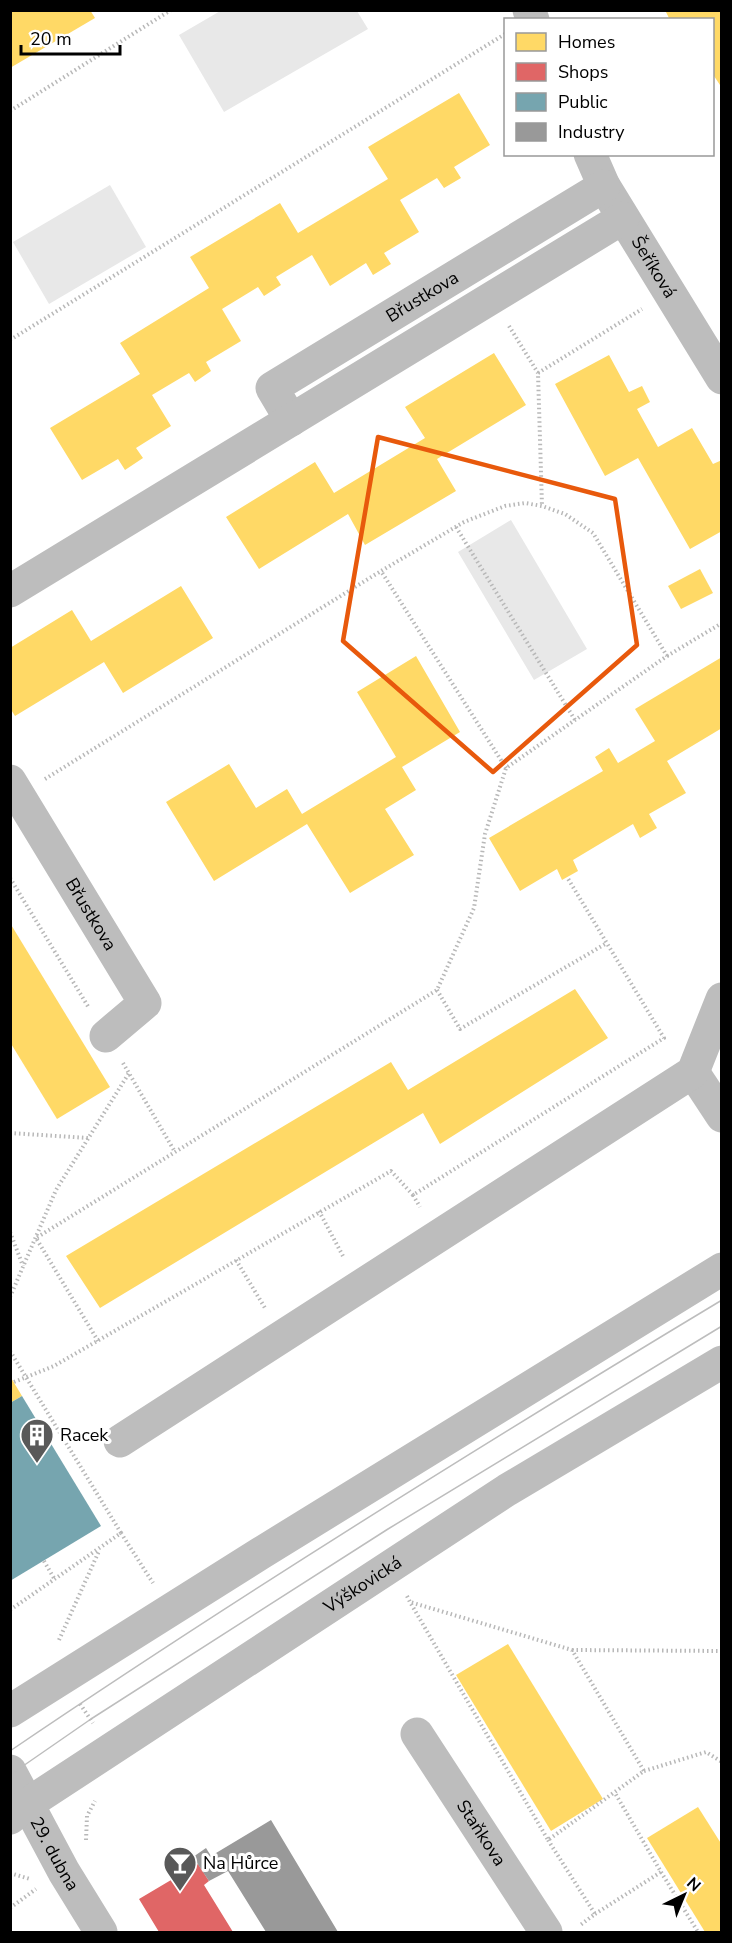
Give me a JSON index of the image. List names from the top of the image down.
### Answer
{
  "streets": {
    "street": [
      "Šeříková",
      "Břustkova",
      "Výškovická",
      "Staňkova",
      "29. dubna"
    ]
  },
  "crossings": [
    ["Šeříková", "Břustkova"],
    ["Výškovická", "29. dubna"]
  ],
  "places": {
    "building": ["Racek"],
    "bar": ["Na Hůrce"]
  },
  "legend": [
    "Homes",
    "Shops",
    "Public",
    "Industry"
  ],
  "scale_bar": "20 m",
  "north": "top right"
}
